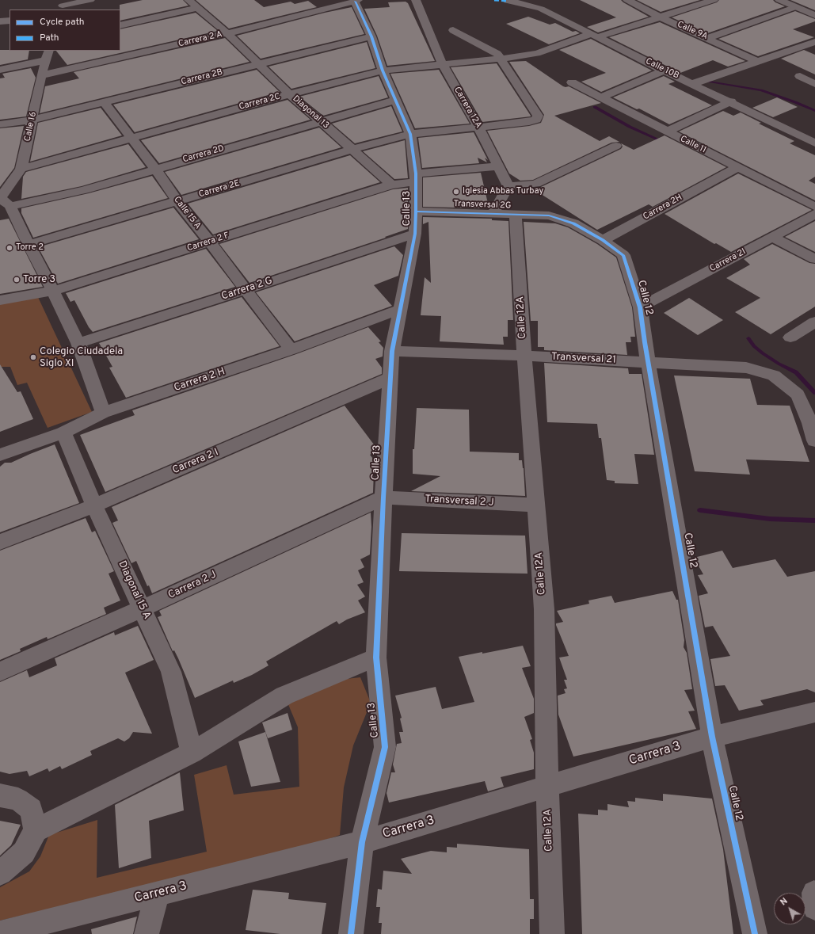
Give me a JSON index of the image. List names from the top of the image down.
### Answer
{
  "streets": {
    "street": [
      "Calle 9A",
      "Carrera 2 A",
      "Calle 10B",
      "Carrera 2B",
      "Carrera 2C",
      "Carrera 12A",
      "Diagonal 13",
      "Calle 16",
      "Calle 11",
      "Carrera 2D",
      "Carrera 2E",
      "Transversal 2G",
      "Carrera 2H",
      "Calle 13",
      "Calle 15 A",
      "Carrera 2 F",
      "Carrera 2I",
      "Carrera 2 G",
      "Calle 12",
      "Calle 12A",
      "Transversal 21",
      "Carrera 2 H",
      "Carrera 2 I",
      "Transversal 2 J",
      "Carrera 2 J",
      "Diagonal 15 A",
      "Carrera 3"
    ]
  },
  "crossings": [
    ["Carrera 2 A", "Diagonal 13"],
    ["Carrera 2 A", "Calle 16"],
    ["Carrera 2 A", "Calle 13"],
    ["Carrera 2B", "Diagonal 13"],
    ["Carrera 2B", "Calle 16"],
    ["Carrera 2B", "Calle 13"],
    ["Carrera 2B", "Calle 15 A"],
    ["Carrera 2C", "Carrera 12A"],
    ["Carrera 2C", "Diagonal 13"],
    ["Carrera 2C", "Calle 16"],
    ["Carrera 2C", "Calle 13"],
    ["Carrera 2C", "Calle 15 A"],
    ["Carrera 12A", "Carrera 2E"],
    ["Carrera 12A", "Carrera 2 F"],
    ["Diagonal 13", "Carrera 2D"],
    ["Diagonal 13", "Carrera 2E"],
    ["Diagonal 13", "Carrera 2 F"],
    ["Calle 16", "Carrera 2D"],
    ["Calle 11", "Carrera 2H"],
    ["Carrera 2D", "Calle 13"],
    ["Carrera 2D", "Calle 15 A"],
    ["Carrera 2E", "Calle 13"],
    ["Carrera 2E", "Calle 15 A"],
    ["Transversal 2G", "Calle 13"],
    ["Transversal 2G", "Calle 12"],
    ["Transversal 2G", "Calle 12A"],
    ["Carrera 2H", "Calle 12"],
    ["Calle 13", "Carrera 2 F"],
    ["Calle 13", "Carrera 2 G"],
    ["Calle 13", "Transversal 21"],
    ["Calle 13", "Carrera 2 H"],
    ["Calle 13", "Carrera 2 I"],
    ["Calle 13", "Transversal 2 J"],
    ["Calle 13", "Carrera 2 J"],
    ["Calle 13", "Carrera 3"],
    ["Calle 15 A", "Carrera 2 F"],
    ["Calle 15 A", "Carrera 2 G"],
    ["Calle 15 A", "Carrera 2 H"],
    ["Carrera 2I", "Calle 12"],
    ["Calle 12", "Transversal 21"],
    ["Calle 12", "Carrera 3"],
    ["Calle 12A", "Transversal 21"],
    ["Calle 12A", "Transversal 2 J"],
    ["Calle 12A", "Carrera 3"],
    ["Carrera 2 H", "Diagonal 15 A"],
    ["Carrera 2 I", "Diagonal 15 A"],
    ["Transversal 2 J", "Carrera 2 J"],
    ["Carrera 2 J", "Diagonal 15 A"]
  ],
  "places": [
    "Iglesia Abbas Turbay",
    "Torre 2",
    "Torre 3",
    "Colegio Ciudadela Siglo XI"
  ],
  "legend": ["Cycle path", "Path"],
  "north": "top left"
}
